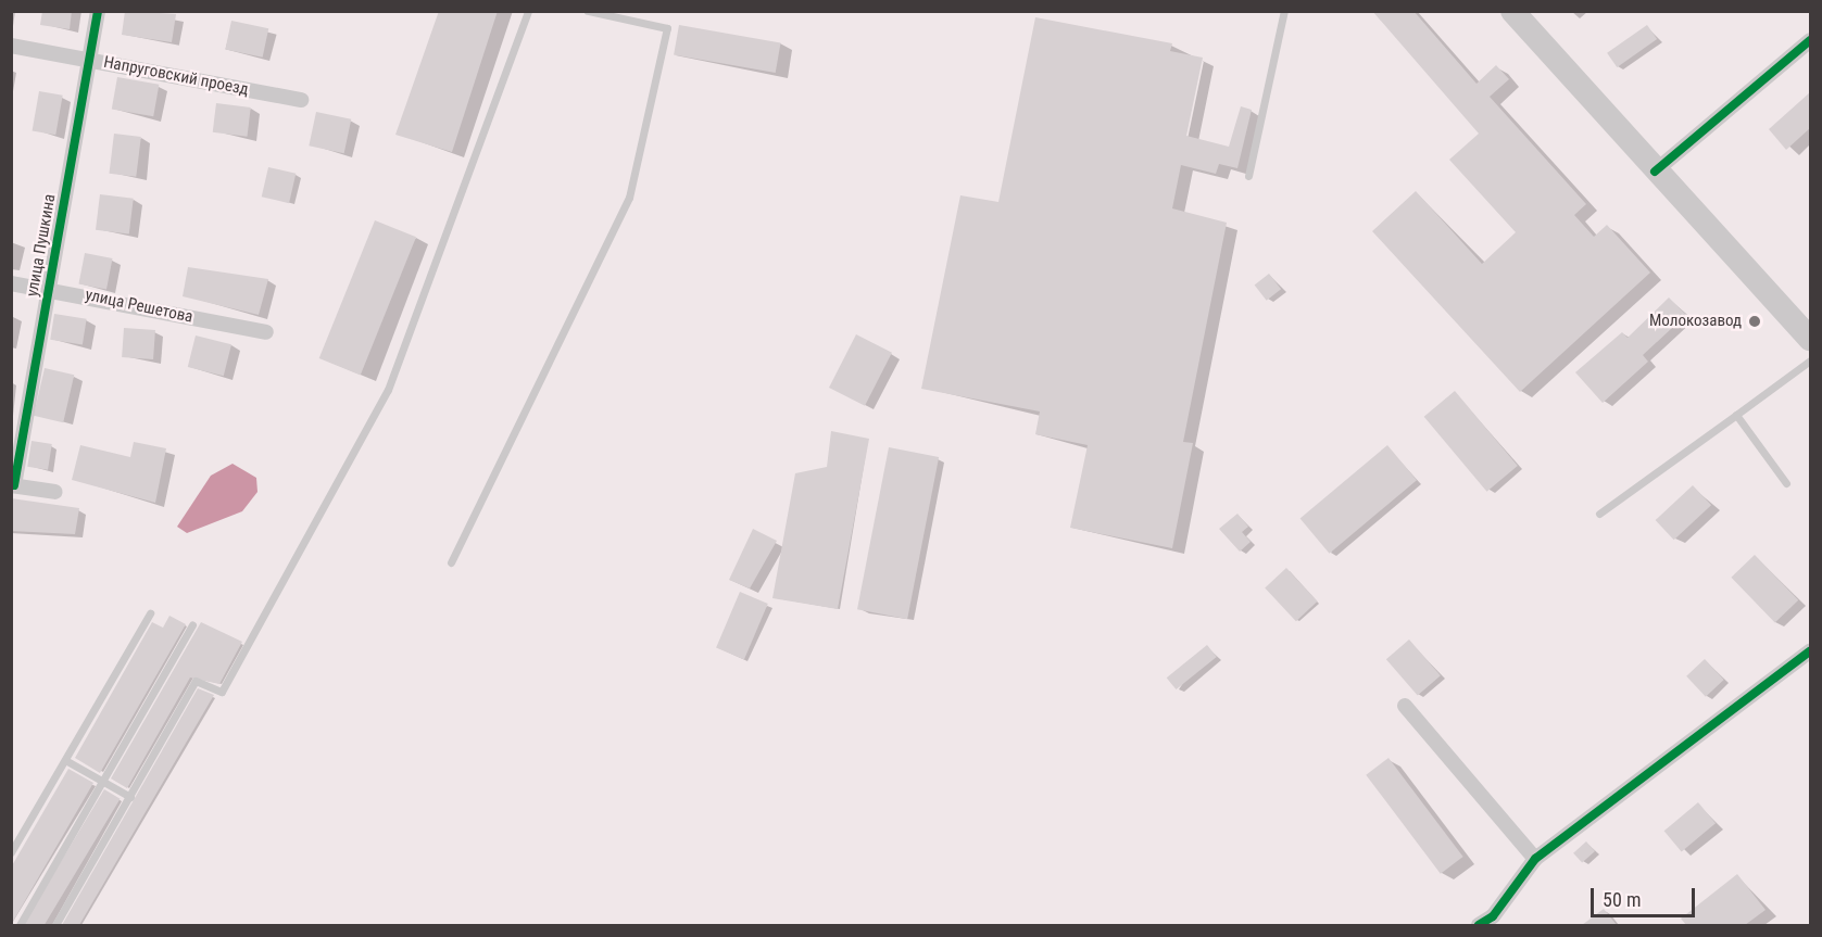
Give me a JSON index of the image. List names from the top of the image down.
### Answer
{
  "streets": {
    "street": ["Напруговский проезд", "улица Пушкина", "улица Решетова"]
  },
  "crossings": [
    ["Напруговский проезд", "улица Пушкина"],
    ["улица Пушкина", "улица Решетова"]
  ],
  "places": ["Молокозавод"],
  "scale_bar": "50 m"
}
